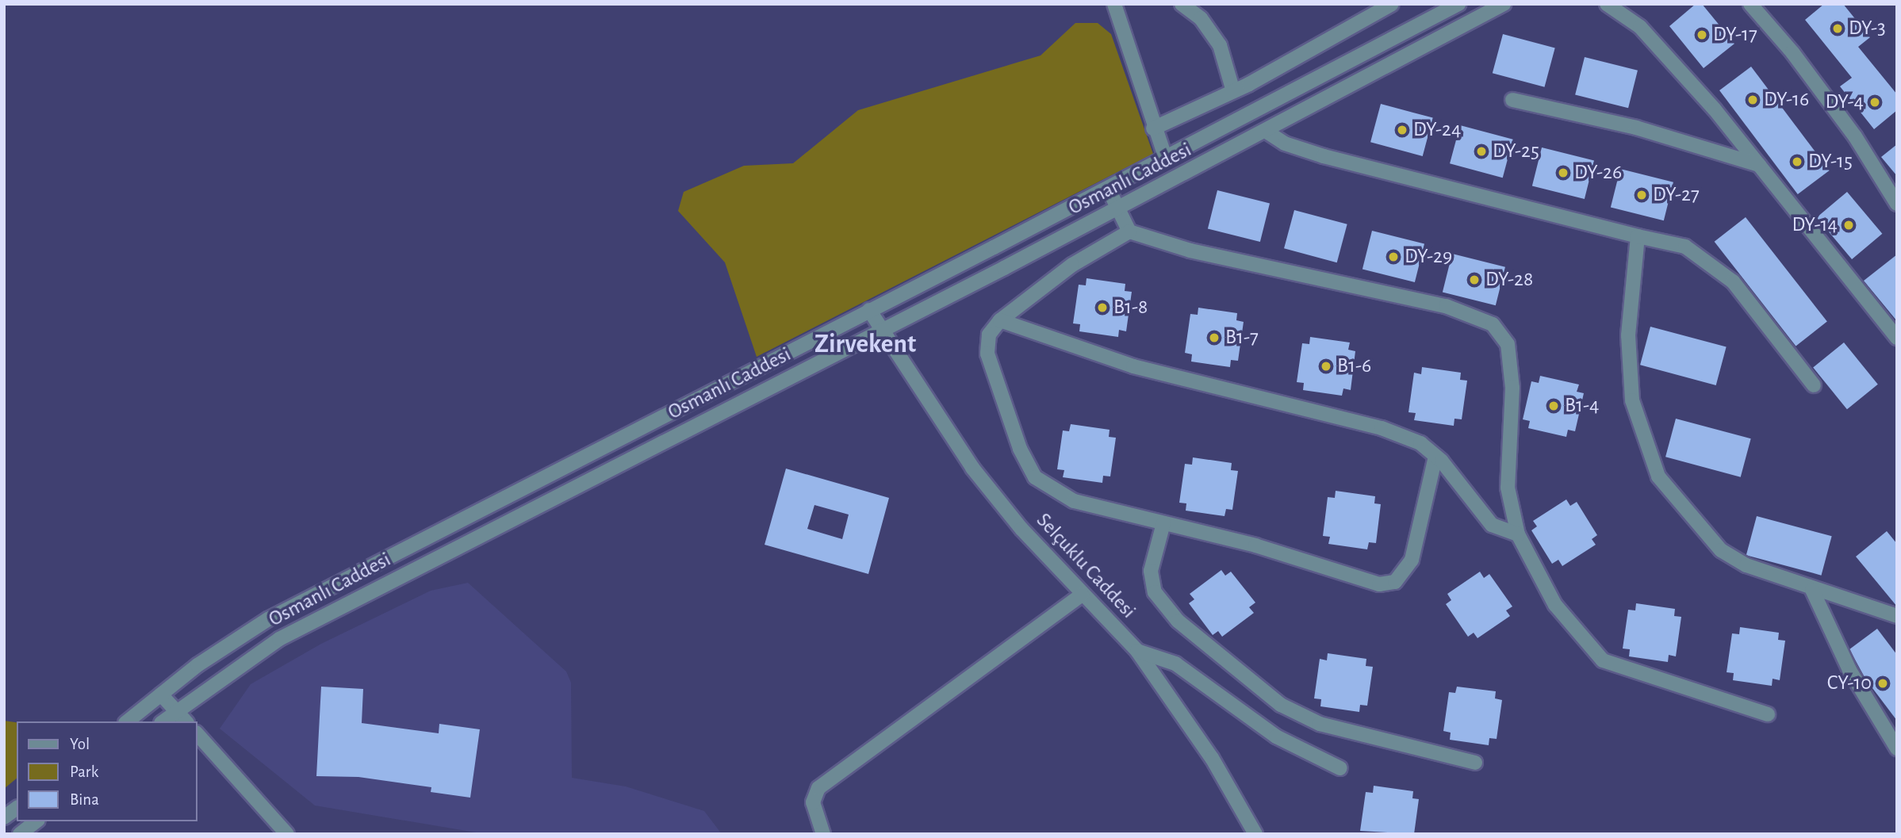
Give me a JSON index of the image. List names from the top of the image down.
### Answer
{
  "streets": {
    "street": ["Osmanlı Caddesi", "Selçuklu Caddesi"]
  },
  "crossings": [
    ["Osmanlı Caddesi", "Selçuklu Caddesi"]
  ],
  "districts": ["Zirvekent"],
  "places": [
    "DY-3",
    "DY-17",
    "DY-16",
    "DY-4",
    "DY-24",
    "DY-25",
    "DY-15",
    "DY-26",
    "DY-27",
    "DY-14",
    "DY-29",
    "DY-28",
    "B1-8",
    "B1-7",
    "B1-6",
    "B1-4",
    "CY-10"
  ],
  "legend": ["Yol", "Park", "Bina"]
}
